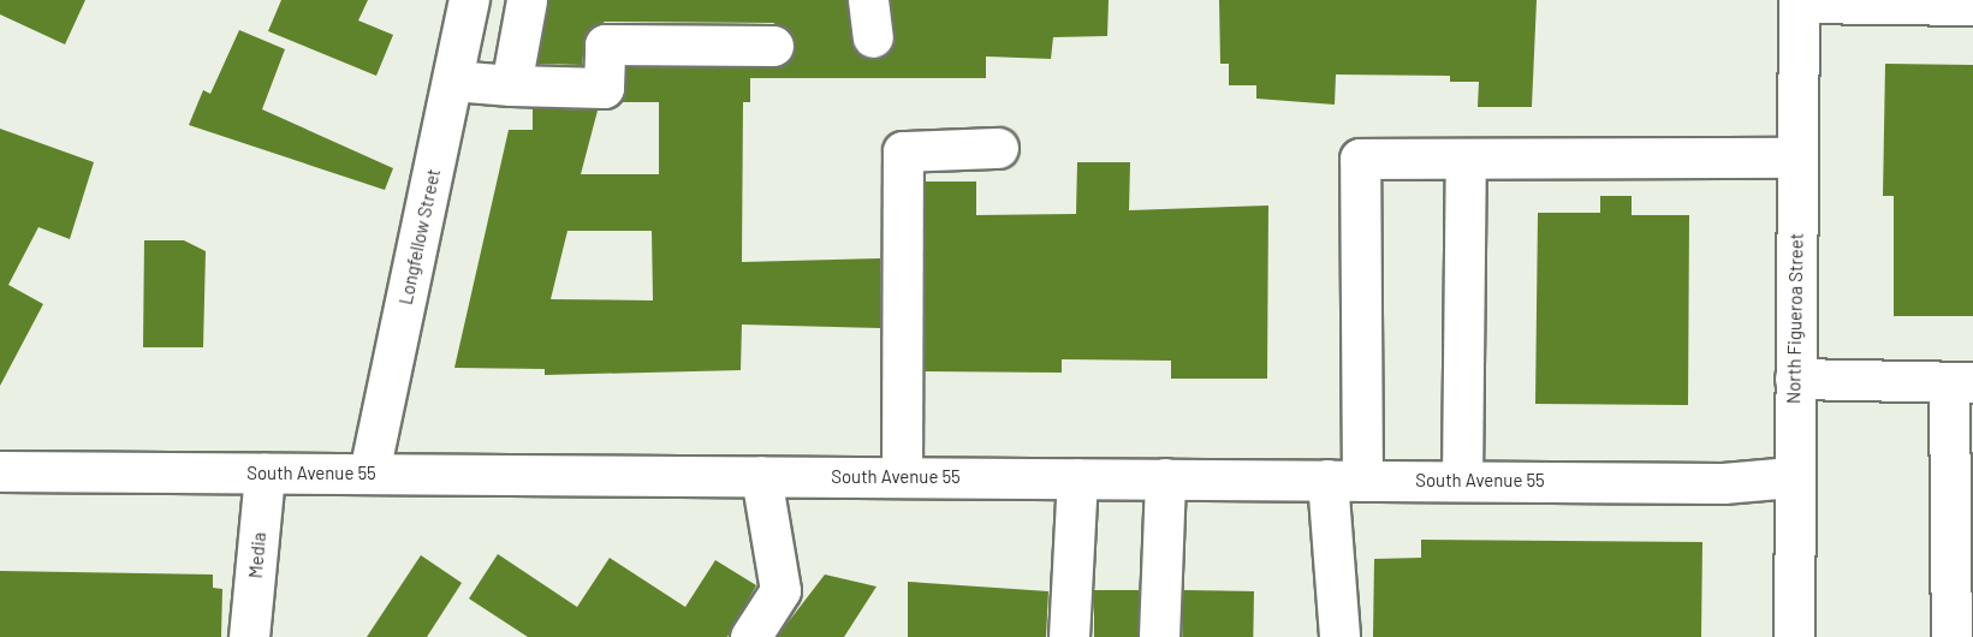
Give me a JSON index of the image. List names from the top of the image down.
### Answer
{
  "streets": {
    "street": [
      "Longfellow Street",
      "North Figueroa Street",
      "South Avenue 55",
      "Media"
    ]
  },
  "crossings": [
    ["Longfellow Street", "South Avenue 55"],
    ["North Figueroa Street", "South Avenue 55"],
    ["South Avenue 55", "Media"]
  ]
}
